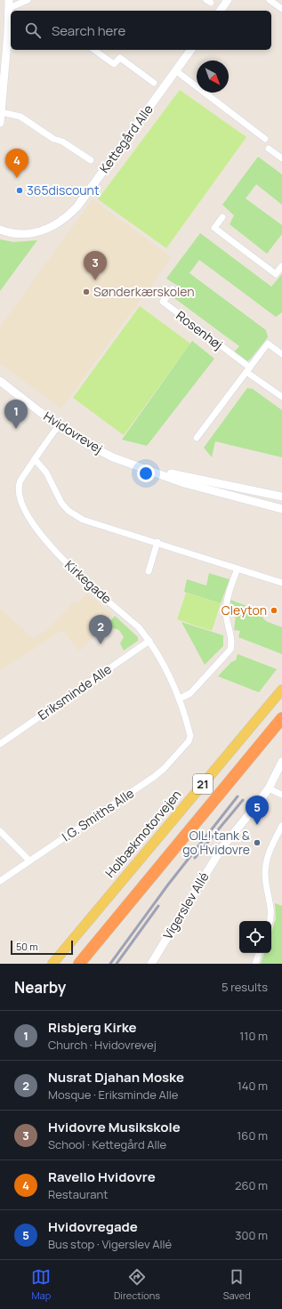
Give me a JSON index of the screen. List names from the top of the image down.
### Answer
{
  "streets": {
    "highway": ["21"],
    "main road": ["Holbækmotorvejen"],
    "street": [
      "Kettegård Alle",
      "Rosenhøj",
      "Hvidovrevej",
      "Kirkegade",
      "Eriksminde Alle",
      "I.G. Smiths Alle",
      "Vigerslev Allé"
    ]
  },
  "crossings": [
    ["Hvidovrevej", "Kirkegade"],
    ["Kirkegade", "Eriksminde Alle"],
    ["Kirkegade", "I.G. Smiths Alle"]
  ],
  "places": [
    "365discount",
    "Sønderkærskolen",
    "Cleyton",
    "OIL! tank & go Hvidovre"
  ],
  "scale_bar": "50 m",
  "north": "bottom right",
  "page": {
    "search": "Search here",
    "pins": [
      "4",
      "3",
      "1",
      "2",
      "5"
    ],
    "scale": "50 m",
    "heading": ["Nearby", "5 results"],
    "list": [
      {
        "mark": "1",
        "name": "Risbjerg Kirke",
        "note": "Church · Hvidovrevej",
        "value": "110 m"
      },
      {
        "mark": "2",
        "name": "Nusrat Djahan Moske",
        "note": "Mosque · Eriksminde Alle",
        "value": "140 m"
      },
      {
        "mark": "3",
        "name": "Hvidovre Musikskole",
        "note": "School · Kettegård Alle",
        "value": "160 m"
      },
      {
        "mark": "4",
        "name": "Ravello Hvidovre",
        "note": "Restaurant",
        "value": "260 m"
      },
      {
        "mark": "5",
        "name": "Hvidovregade",
        "note": "Bus stop · Vigerslev Allé",
        "value": "300 m"
      }
    ],
    "nav": ["Map", "Directions", "Saved"]
  }
}
